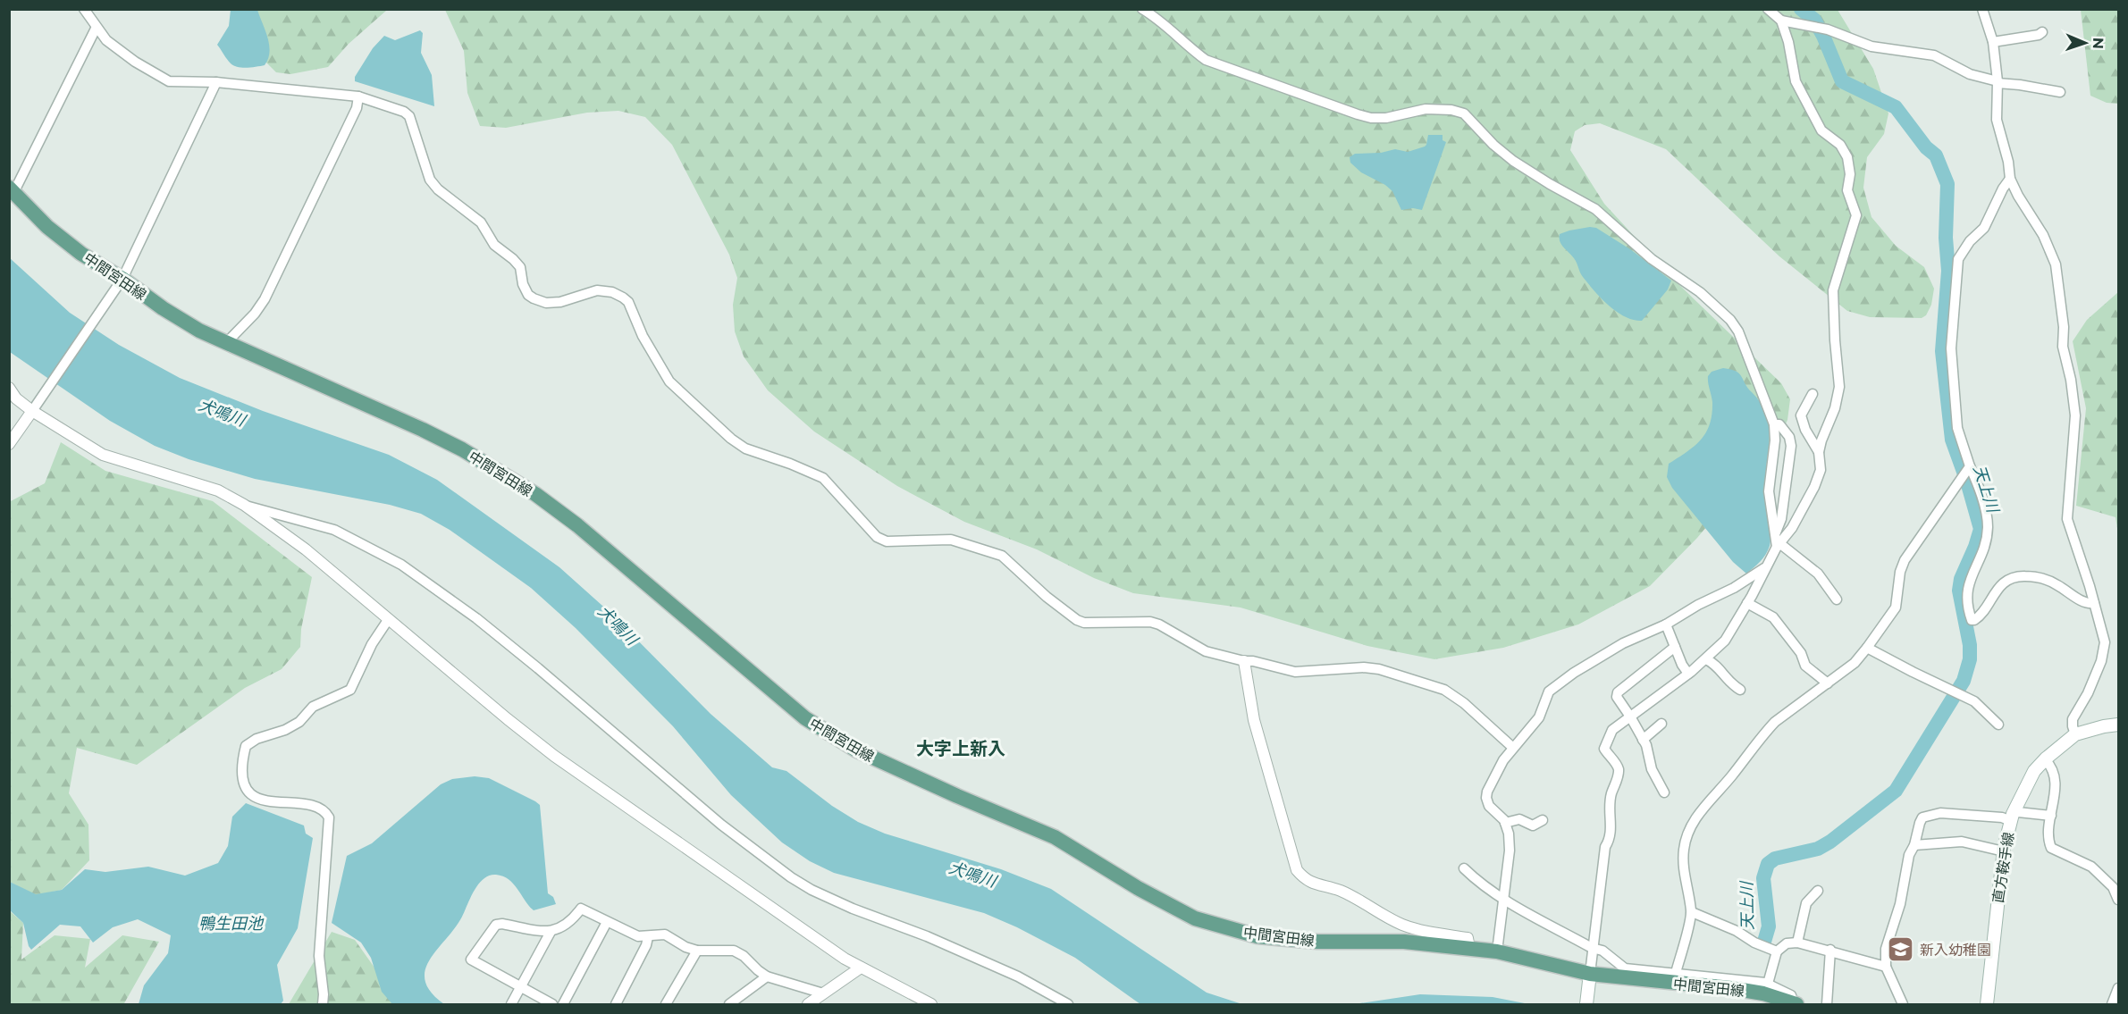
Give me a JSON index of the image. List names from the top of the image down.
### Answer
{
  "streets": {
    "main road": ["中間宮田線", "直方鞍手線"]
  },
  "districts": ["大字上新入"],
  "water": ["犬鳴川", "天上川", "鴨生田池"],
  "places": {
    "school or university": ["新入幼稚園"]
  },
  "north": "right"
}
